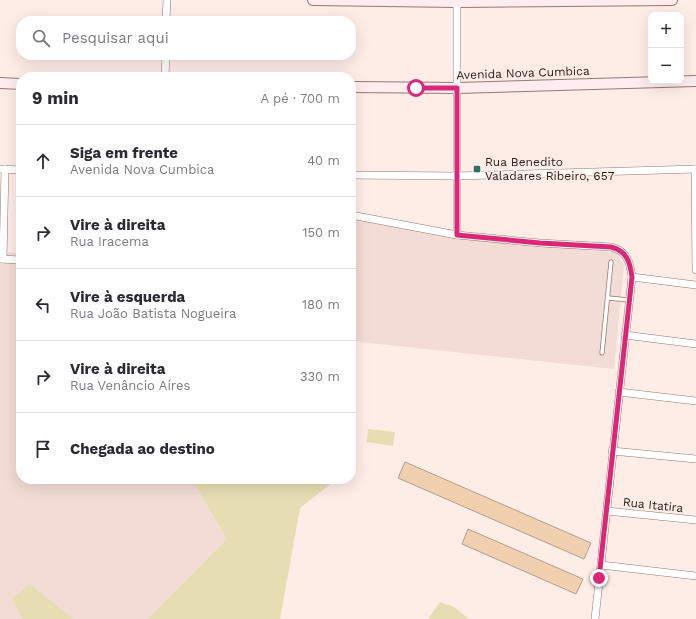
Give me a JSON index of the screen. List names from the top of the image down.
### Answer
{
  "streets": {
    "street": ["Avenida Nova Cumbica", "Rua Itatira"]
  },
  "places": {
    "transit": ["Rua Benedito Valadares Ribeiro, 657"]
  },
  "page": {
    "map_buttons": ["+", "−"],
    "search": "Pesquisar aqui",
    "heading": ["9 min", "A pé · 700 m"],
    "list": [
      ["Siga em frente", "Avenida Nova Cumbica", "40 m"],
      ["Vire à direita", "Rua Iracema", "150 m"],
      ["Vire à esquerda", "Rua João Batista Nogueira", "180 m"],
      ["Vire à direita", "Rua Venâncio Aíres", "330 m"],
      "Chegada ao destino"
    ]
  }
}
